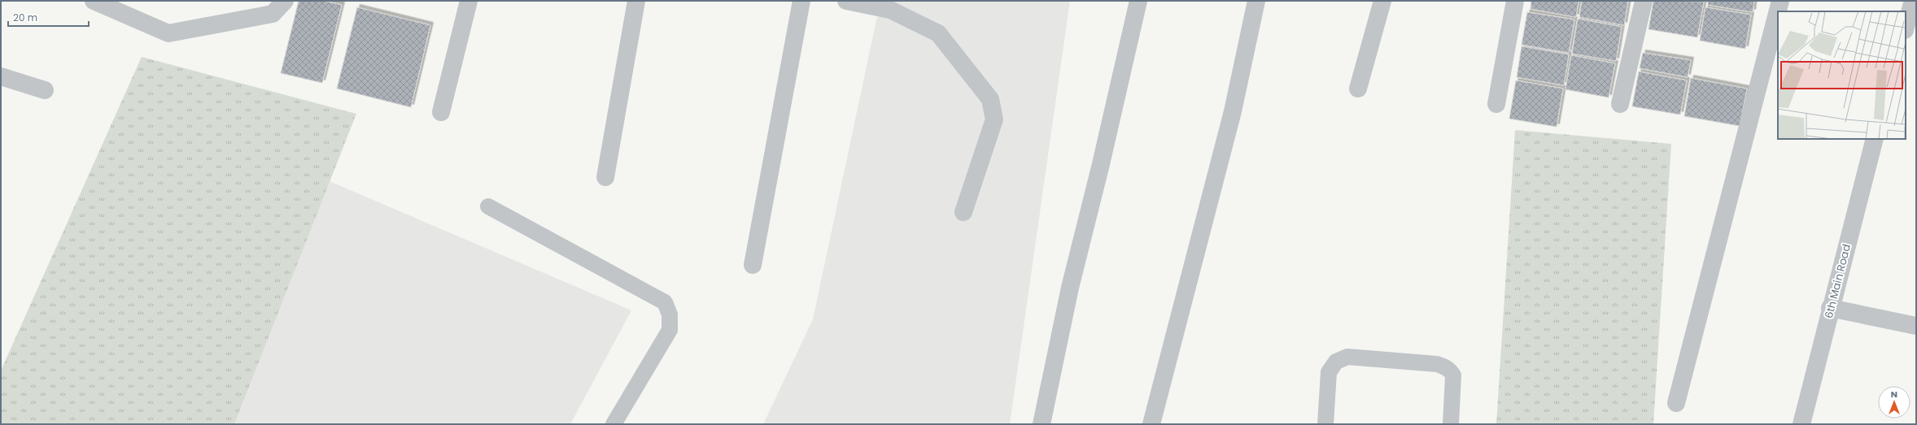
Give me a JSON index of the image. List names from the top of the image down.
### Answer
{
  "streets": {
    "street": ["6th Main Road"]
  },
  "scale_bar": "20 m",
  "north": "top"
}
